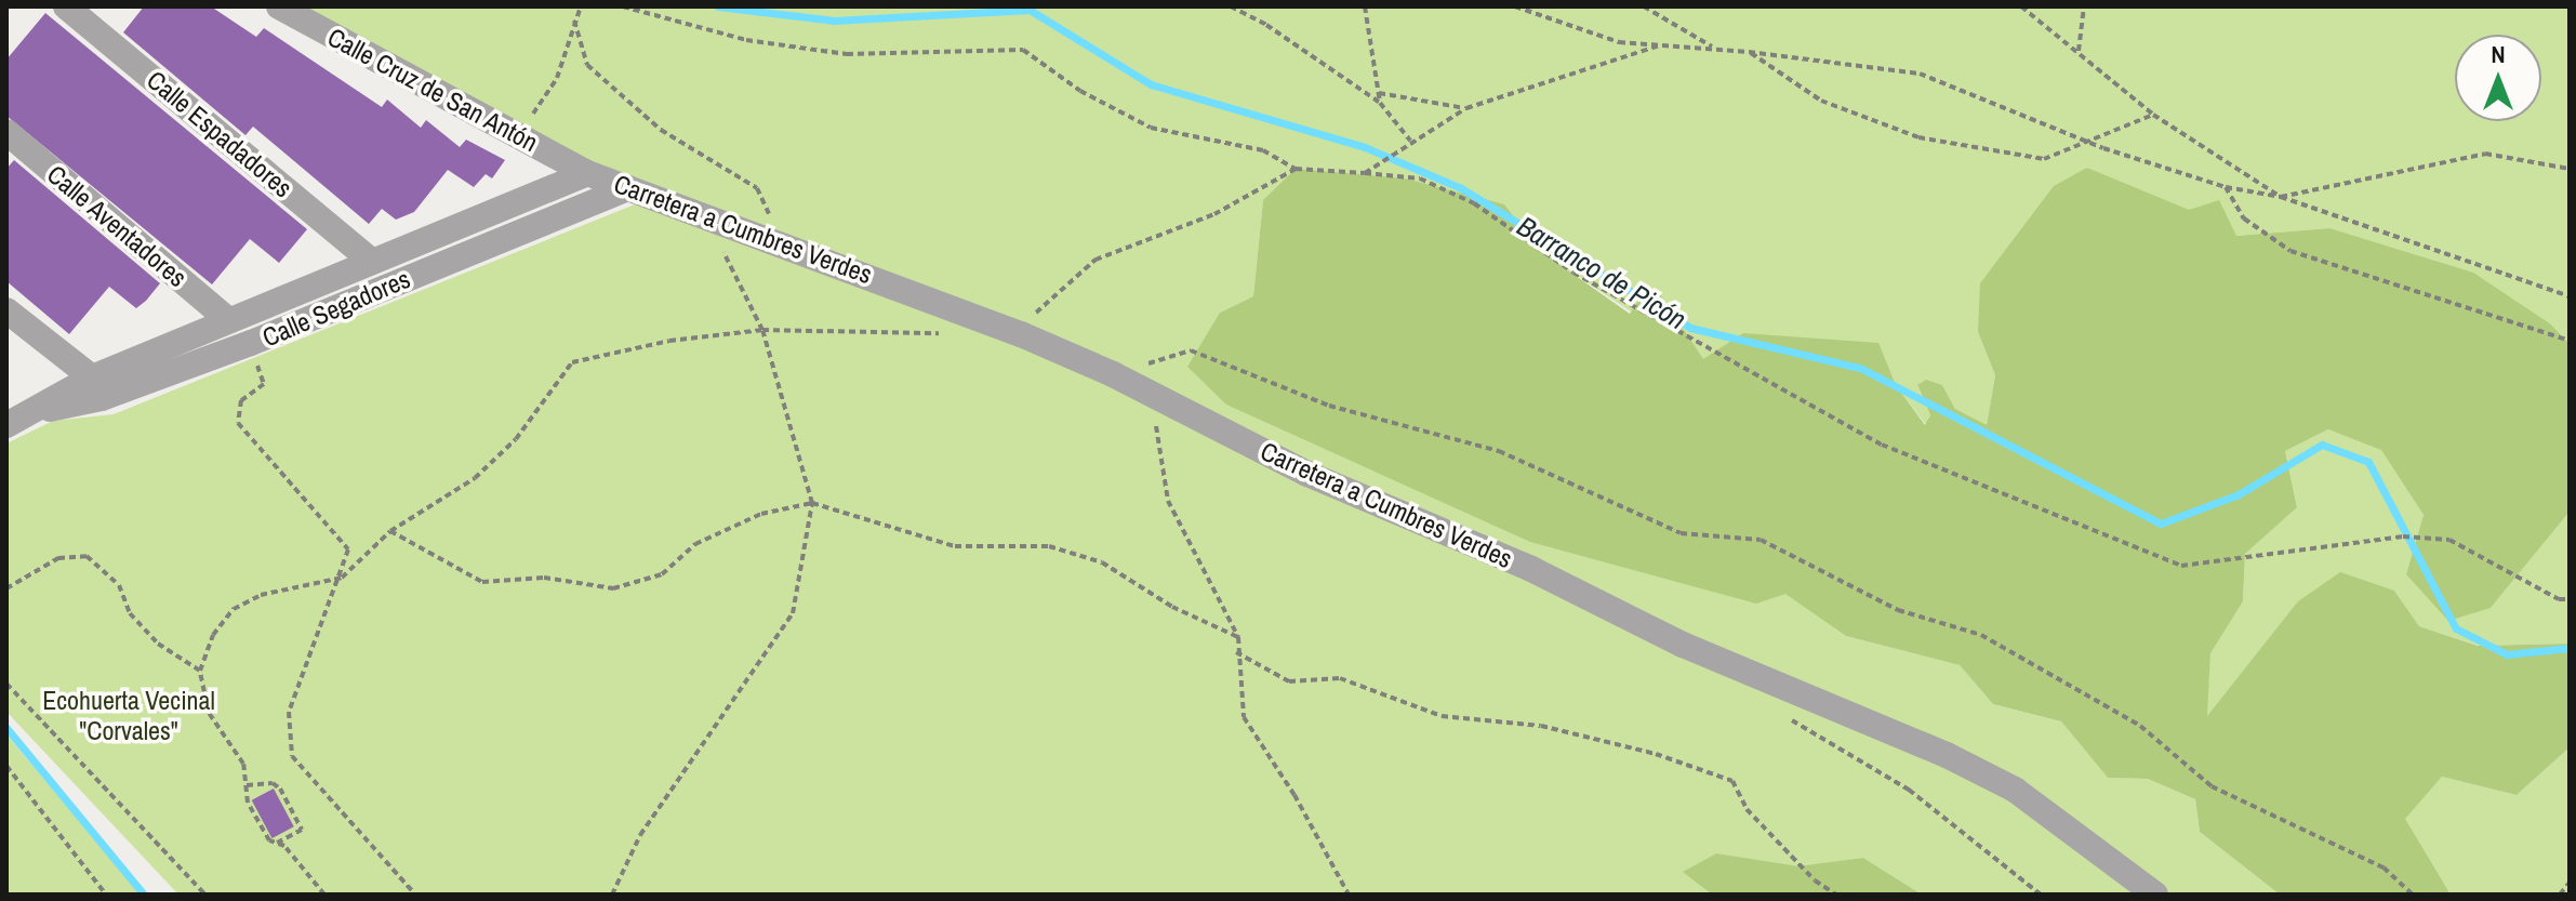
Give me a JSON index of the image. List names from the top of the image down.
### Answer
{
  "streets": {
    "street": [
      "Calle Cruz de San Antón",
      "Calle Espadadores",
      "Calle Aventadores",
      "Carretera a Cumbres Verdes",
      "Calle Segadores"
    ]
  },
  "crossings": [
    ["Calle Cruz de San Antón", "Carretera a Cumbres Verdes"],
    ["Calle Cruz de San Antón", "Calle Segadores"],
    ["Calle Espadadores", "Calle Segadores"],
    ["Calle Aventadores", "Calle Segadores"],
    ["Carretera a Cumbres Verdes", "Calle Segadores"]
  ],
  "water": ["Barranco de Picón"],
  "parks": ["Ecohuerta Vecinal \"Corvales\""],
  "north": "top"
}
